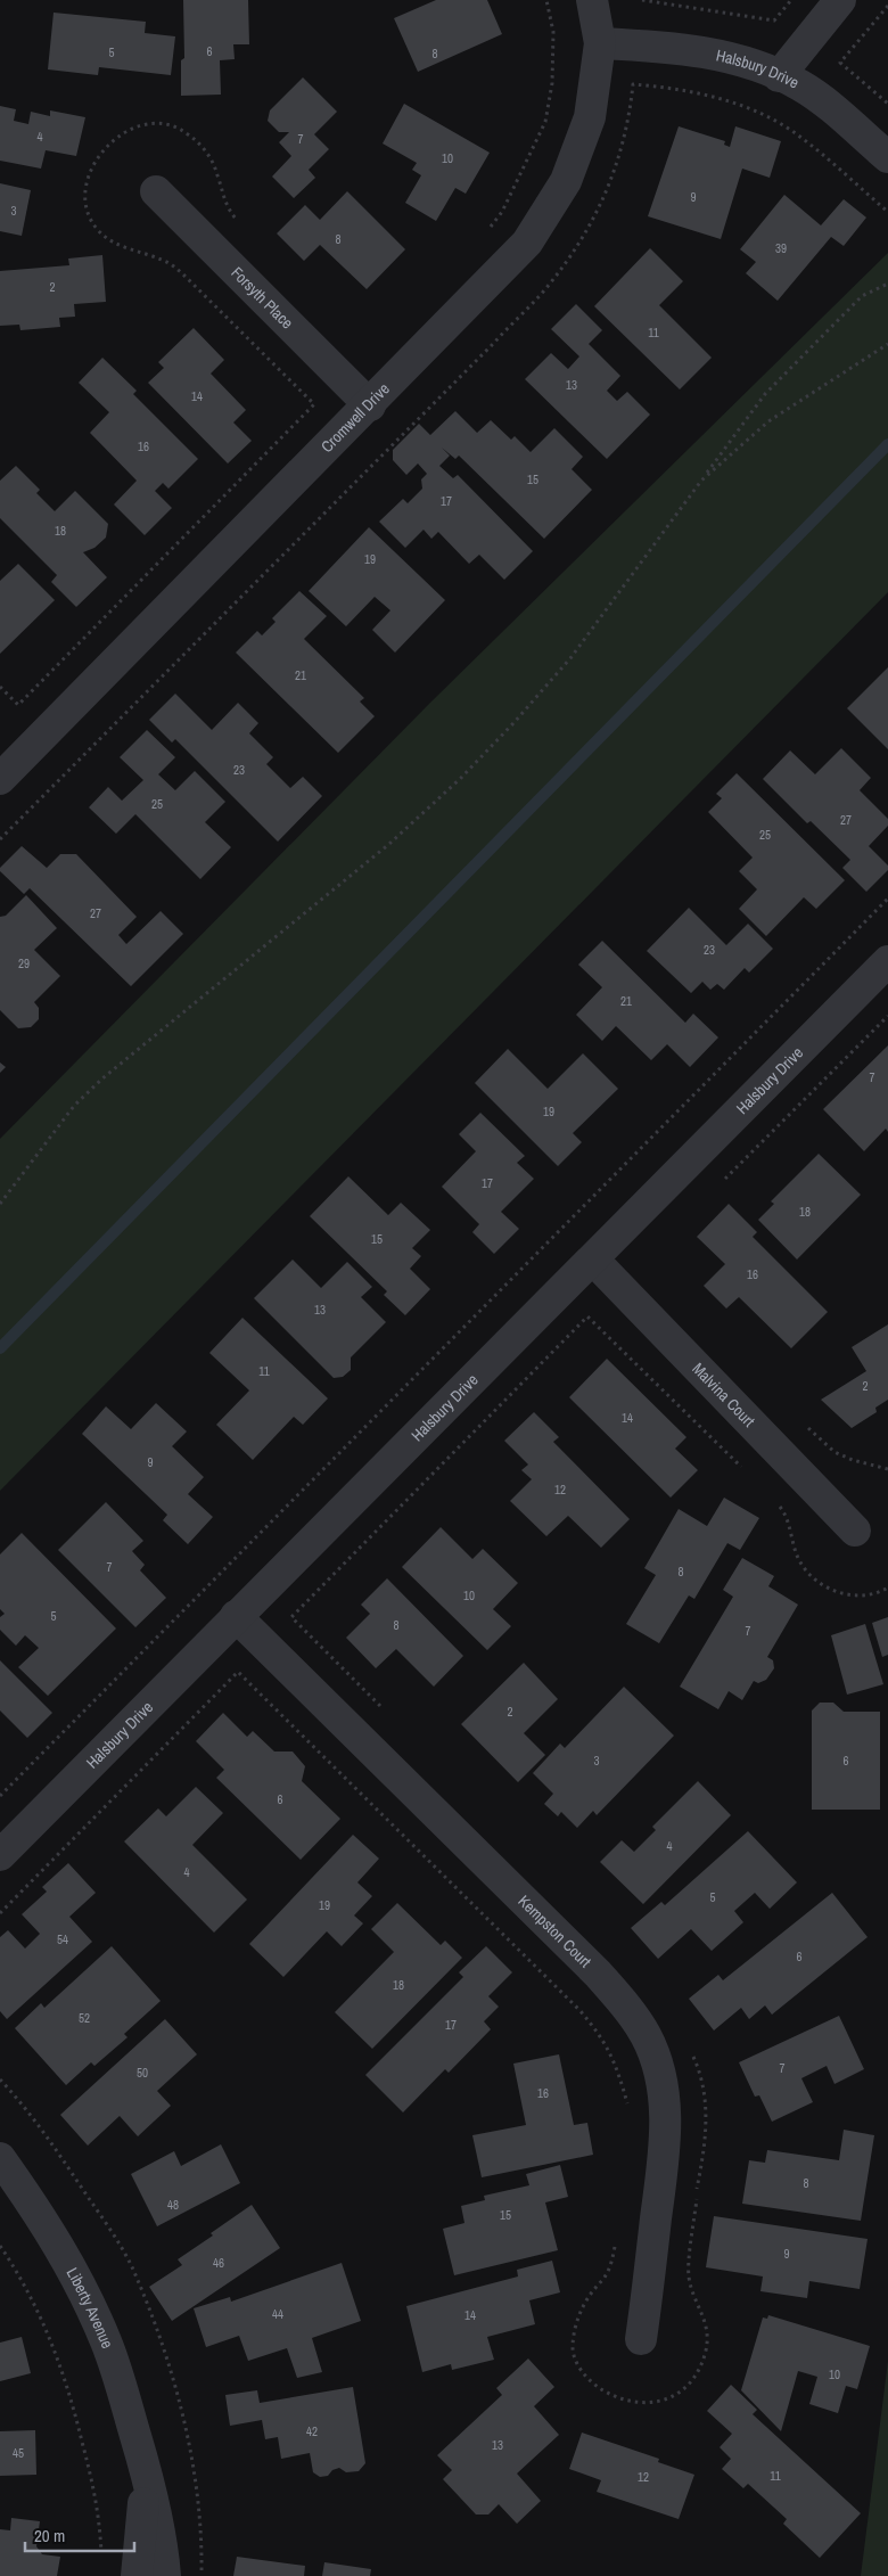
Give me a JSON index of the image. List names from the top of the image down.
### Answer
{
  "streets": {
    "street": [
      "Halsbury Drive",
      "Forsyth Place",
      "Cromwell Drive",
      "Malvina Court",
      "Kempston Court",
      "Liberty Avenue"
    ]
  },
  "crossings": [
    ["Halsbury Drive", "Cromwell Drive"],
    ["Halsbury Drive", "Malvina Court"],
    ["Halsbury Drive", "Kempston Court"],
    ["Forsyth Place", "Cromwell Drive"]
  ],
  "house_numbers": [
    "6",
    "5",
    "8",
    "4",
    "7",
    "10",
    "9",
    "3",
    "8",
    "39",
    "2",
    "11",
    "13",
    "14",
    "16",
    "15",
    "17",
    "18",
    "19",
    "21",
    "23",
    "25",
    "27",
    "25",
    "27",
    "23",
    "29",
    "21",
    "7",
    "19",
    "17",
    "18",
    "15",
    "16",
    "13",
    "11",
    "2",
    "14",
    "9",
    "12",
    "7",
    "8",
    "10",
    "5",
    "8",
    "7",
    "2",
    "3",
    "6",
    "6",
    "4",
    "4",
    "5",
    "19",
    "54",
    "6",
    "18",
    "52",
    "17",
    "7",
    "50",
    "16",
    "8",
    "48",
    "15",
    "9",
    "46",
    "44",
    "14",
    "10",
    "42",
    "13",
    "45",
    "11",
    "12"
  ],
  "scale_bar": "20 m"
}
